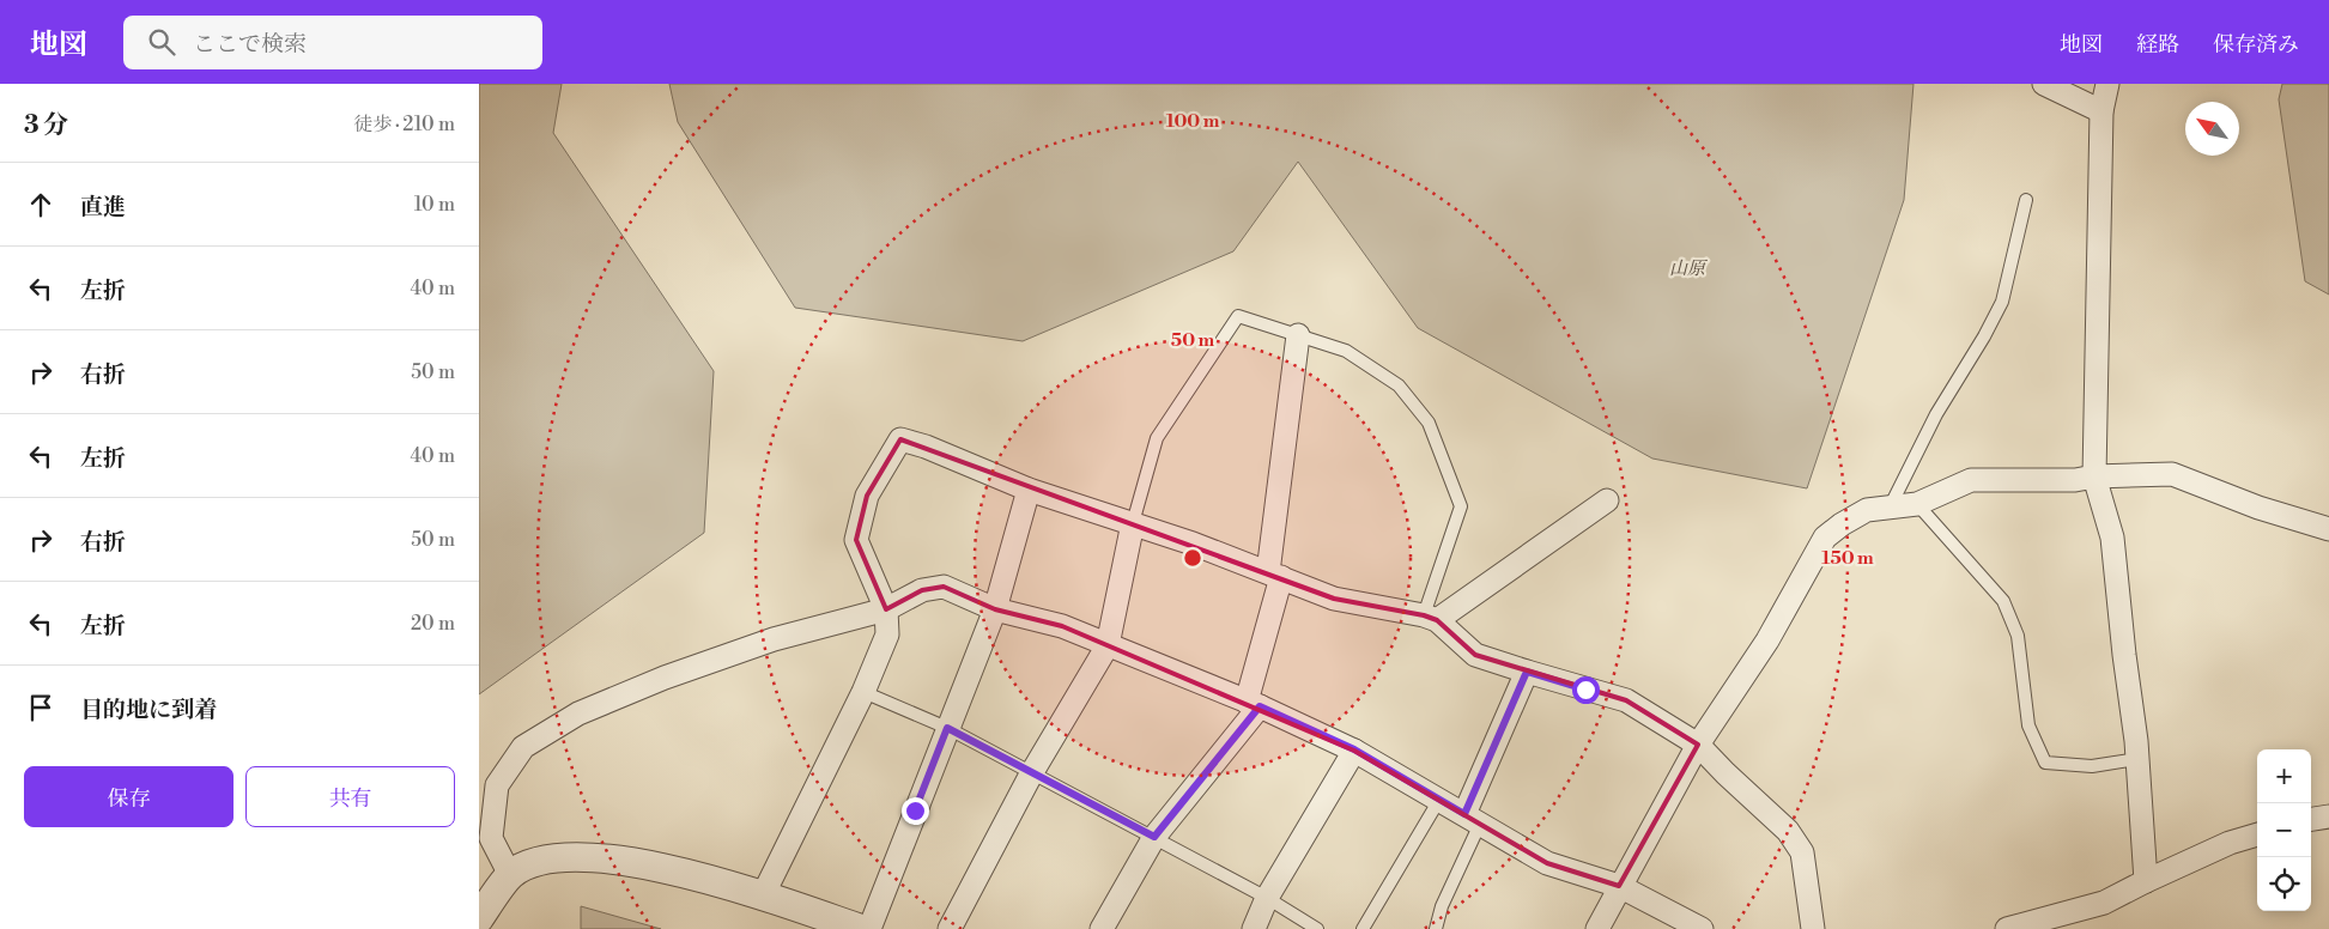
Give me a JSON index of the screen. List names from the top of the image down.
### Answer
{
  "parks": ["山原"],
  "north": "top left",
  "page": {
    "header": "地図",
    "search": "ここで検索",
    "nav": ["地図", "経路", "保存済み"],
    "heading": ["3 分", "徒歩 · 210 m"],
    "list": [
      ["直進", "10 m"],
      ["左折", "40 m"],
      ["右折", "50 m"],
      ["左折", "40 m"],
      ["右折", "50 m"],
      ["左折", "20 m"],
      "目的地に到着"
    ],
    "buttons": ["保存", "共有"],
    "map_buttons": ["+", "−"]
  },
  "rings": ["100 m", "50 m", "150 m"]
}
